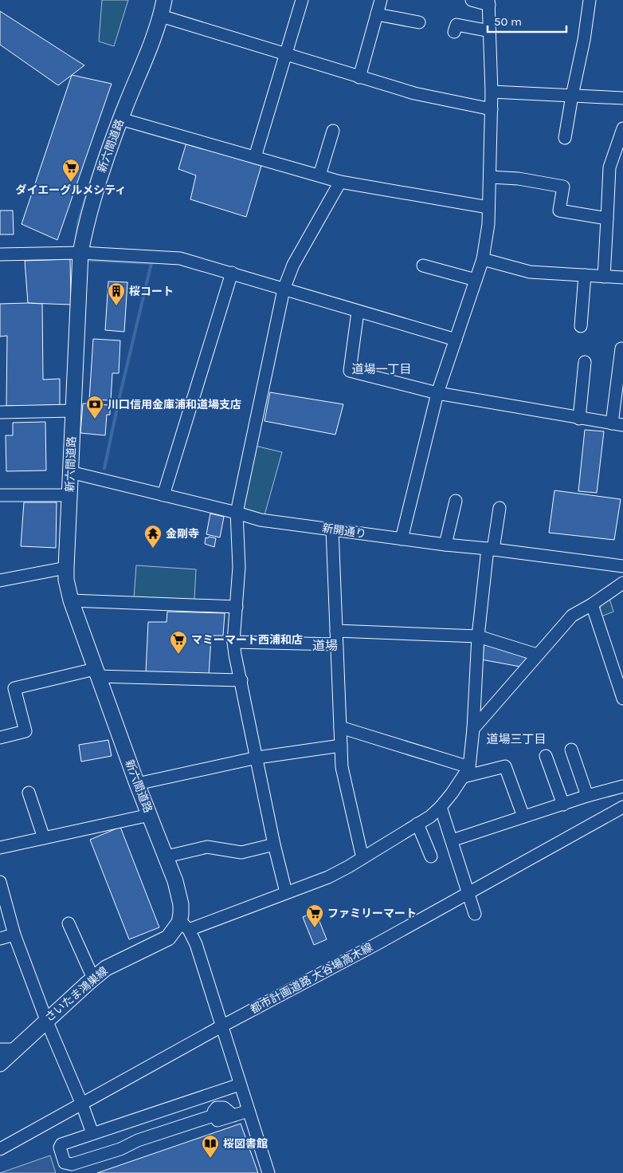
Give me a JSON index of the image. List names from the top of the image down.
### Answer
{
  "streets": {
    "main road": ["新六間道路", "さいたま鴻巣線"],
    "street": ["新開通り", "都市計画道路 大谷場高木線"]
  },
  "crossings": [
    ["新六間道路", "新開通り"],
    ["新六間道路", "さいたま鴻巣線"]
  ],
  "districts": ["道場一丁目", "道場", "道場三丁目"],
  "places": {
    "supermarket": ["ダイエーグルメシティ", "マミーマート西浦和店", "ファミリーマート"],
    "building": ["桜コート"],
    "bank": ["川口信用金庫浦和道場支店"],
    "temple": ["金剛寺"],
    "library": ["桜図書館"]
  },
  "scale_bar": "50 m"
}
